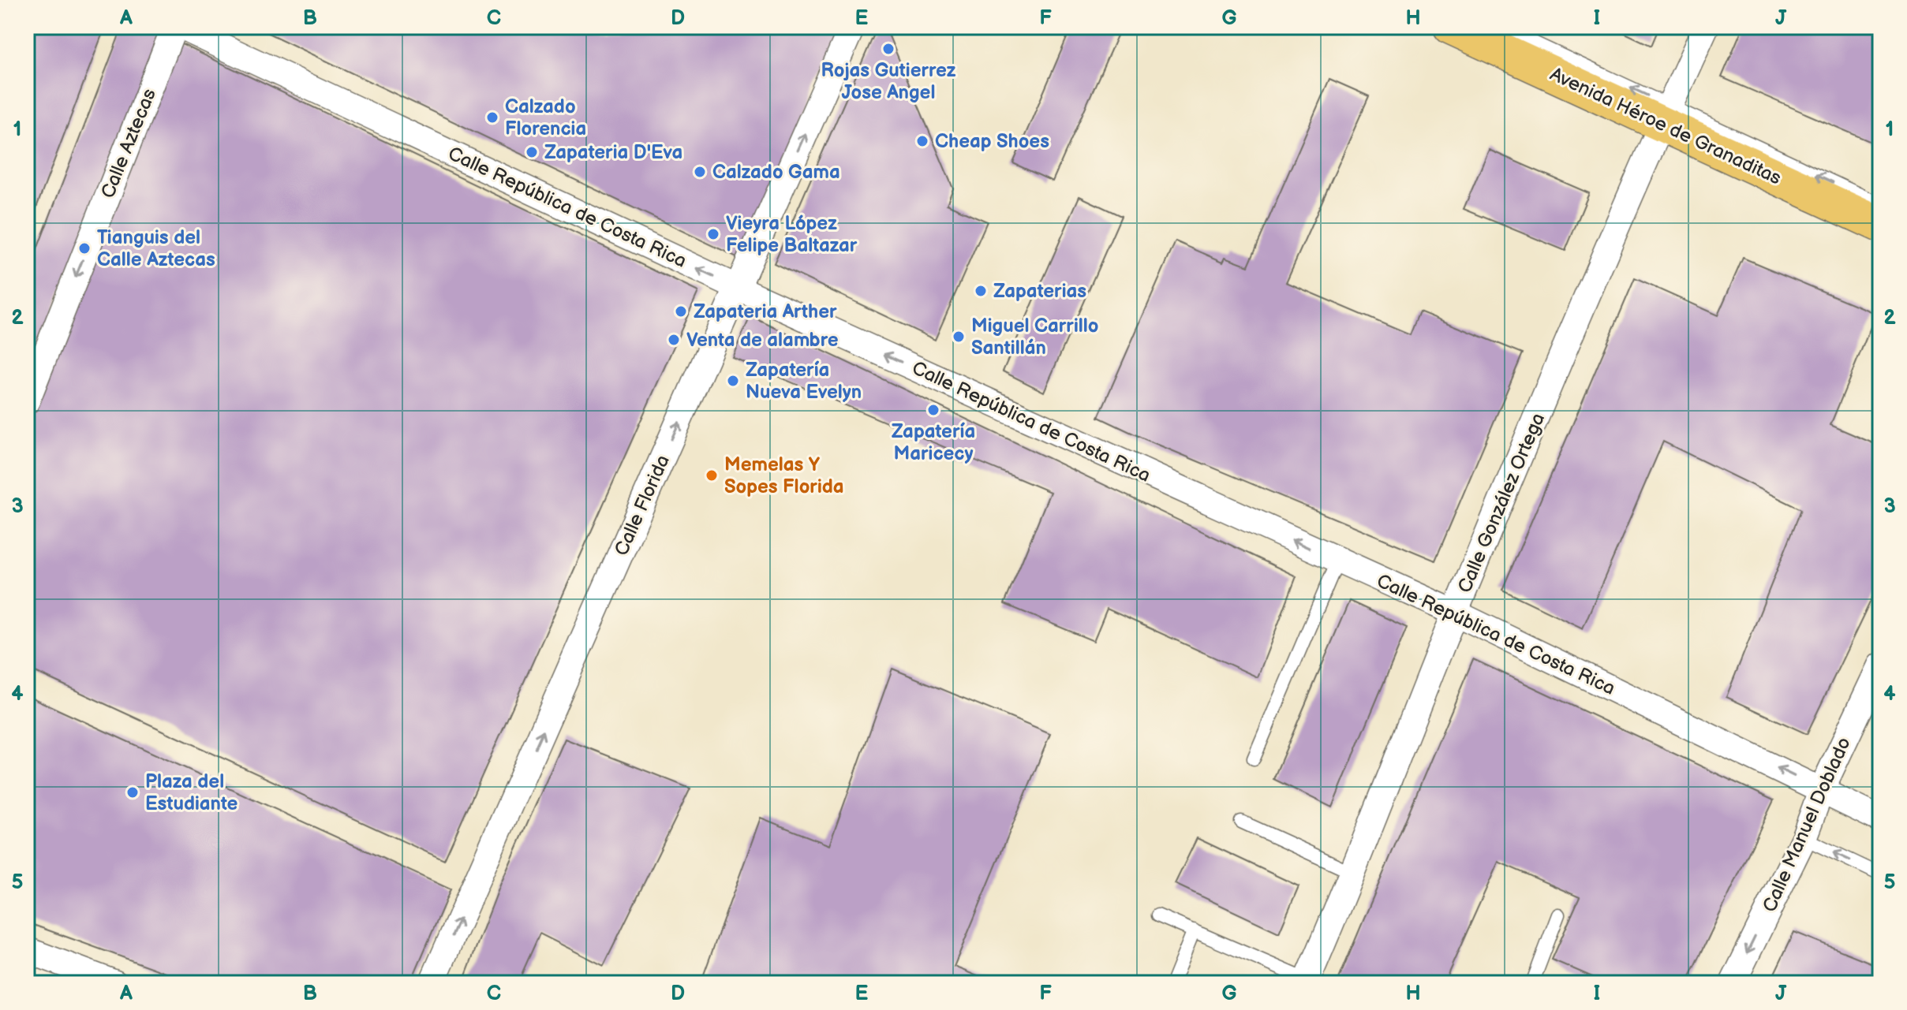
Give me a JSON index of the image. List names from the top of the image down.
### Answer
{
  "streets": {
    "main road": ["Avenida Héroe de Granaditas"],
    "street": [
      "Calle Aztecas",
      "Calle República de Costa Rica",
      "Calle González Ortega",
      "Calle Florida",
      "Calle Manuel Doblado"
    ]
  },
  "crossings": [
    ["Avenida Héroe de Granaditas", "Calle González Ortega"],
    ["Calle República de Costa Rica", "Calle González Ortega"],
    ["Calle República de Costa Rica", "Calle Florida"],
    ["Calle República de Costa Rica", "Calle Manuel Doblado"]
  ],
  "one_way": [
    "Calle Aztecas",
    "Calle República de Costa Rica",
    "Calle Florida",
    "Calle Manuel Doblado"
  ],
  "places": [
    "Rojas Gutierrez Jose Angel",
    "Calzado Florencia",
    "Cheap Shoes",
    "Zapateria D'Eva",
    "Calzado Gama",
    "Vieyra López Felipe Baltazar",
    "Tianguis del Calle Aztecas",
    "Zapaterias",
    "Zapateria Arther",
    "Miguel Carrillo Santillán",
    "Venta de alambre",
    "Zapatería Nueva Evelyn",
    "Zapatería Maricecy",
    "Memelas Y Sopes Florida",
    "Plaza del Estudiante"
  ],
  "grid": {
    "columns": [
      "A",
      "B",
      "C",
      "D",
      "E",
      "F",
      "G",
      "H",
      "I",
      "J"
    ],
    "rows": [
      "1",
      "2",
      "3",
      "4",
      "5"
    ]
  }
}
